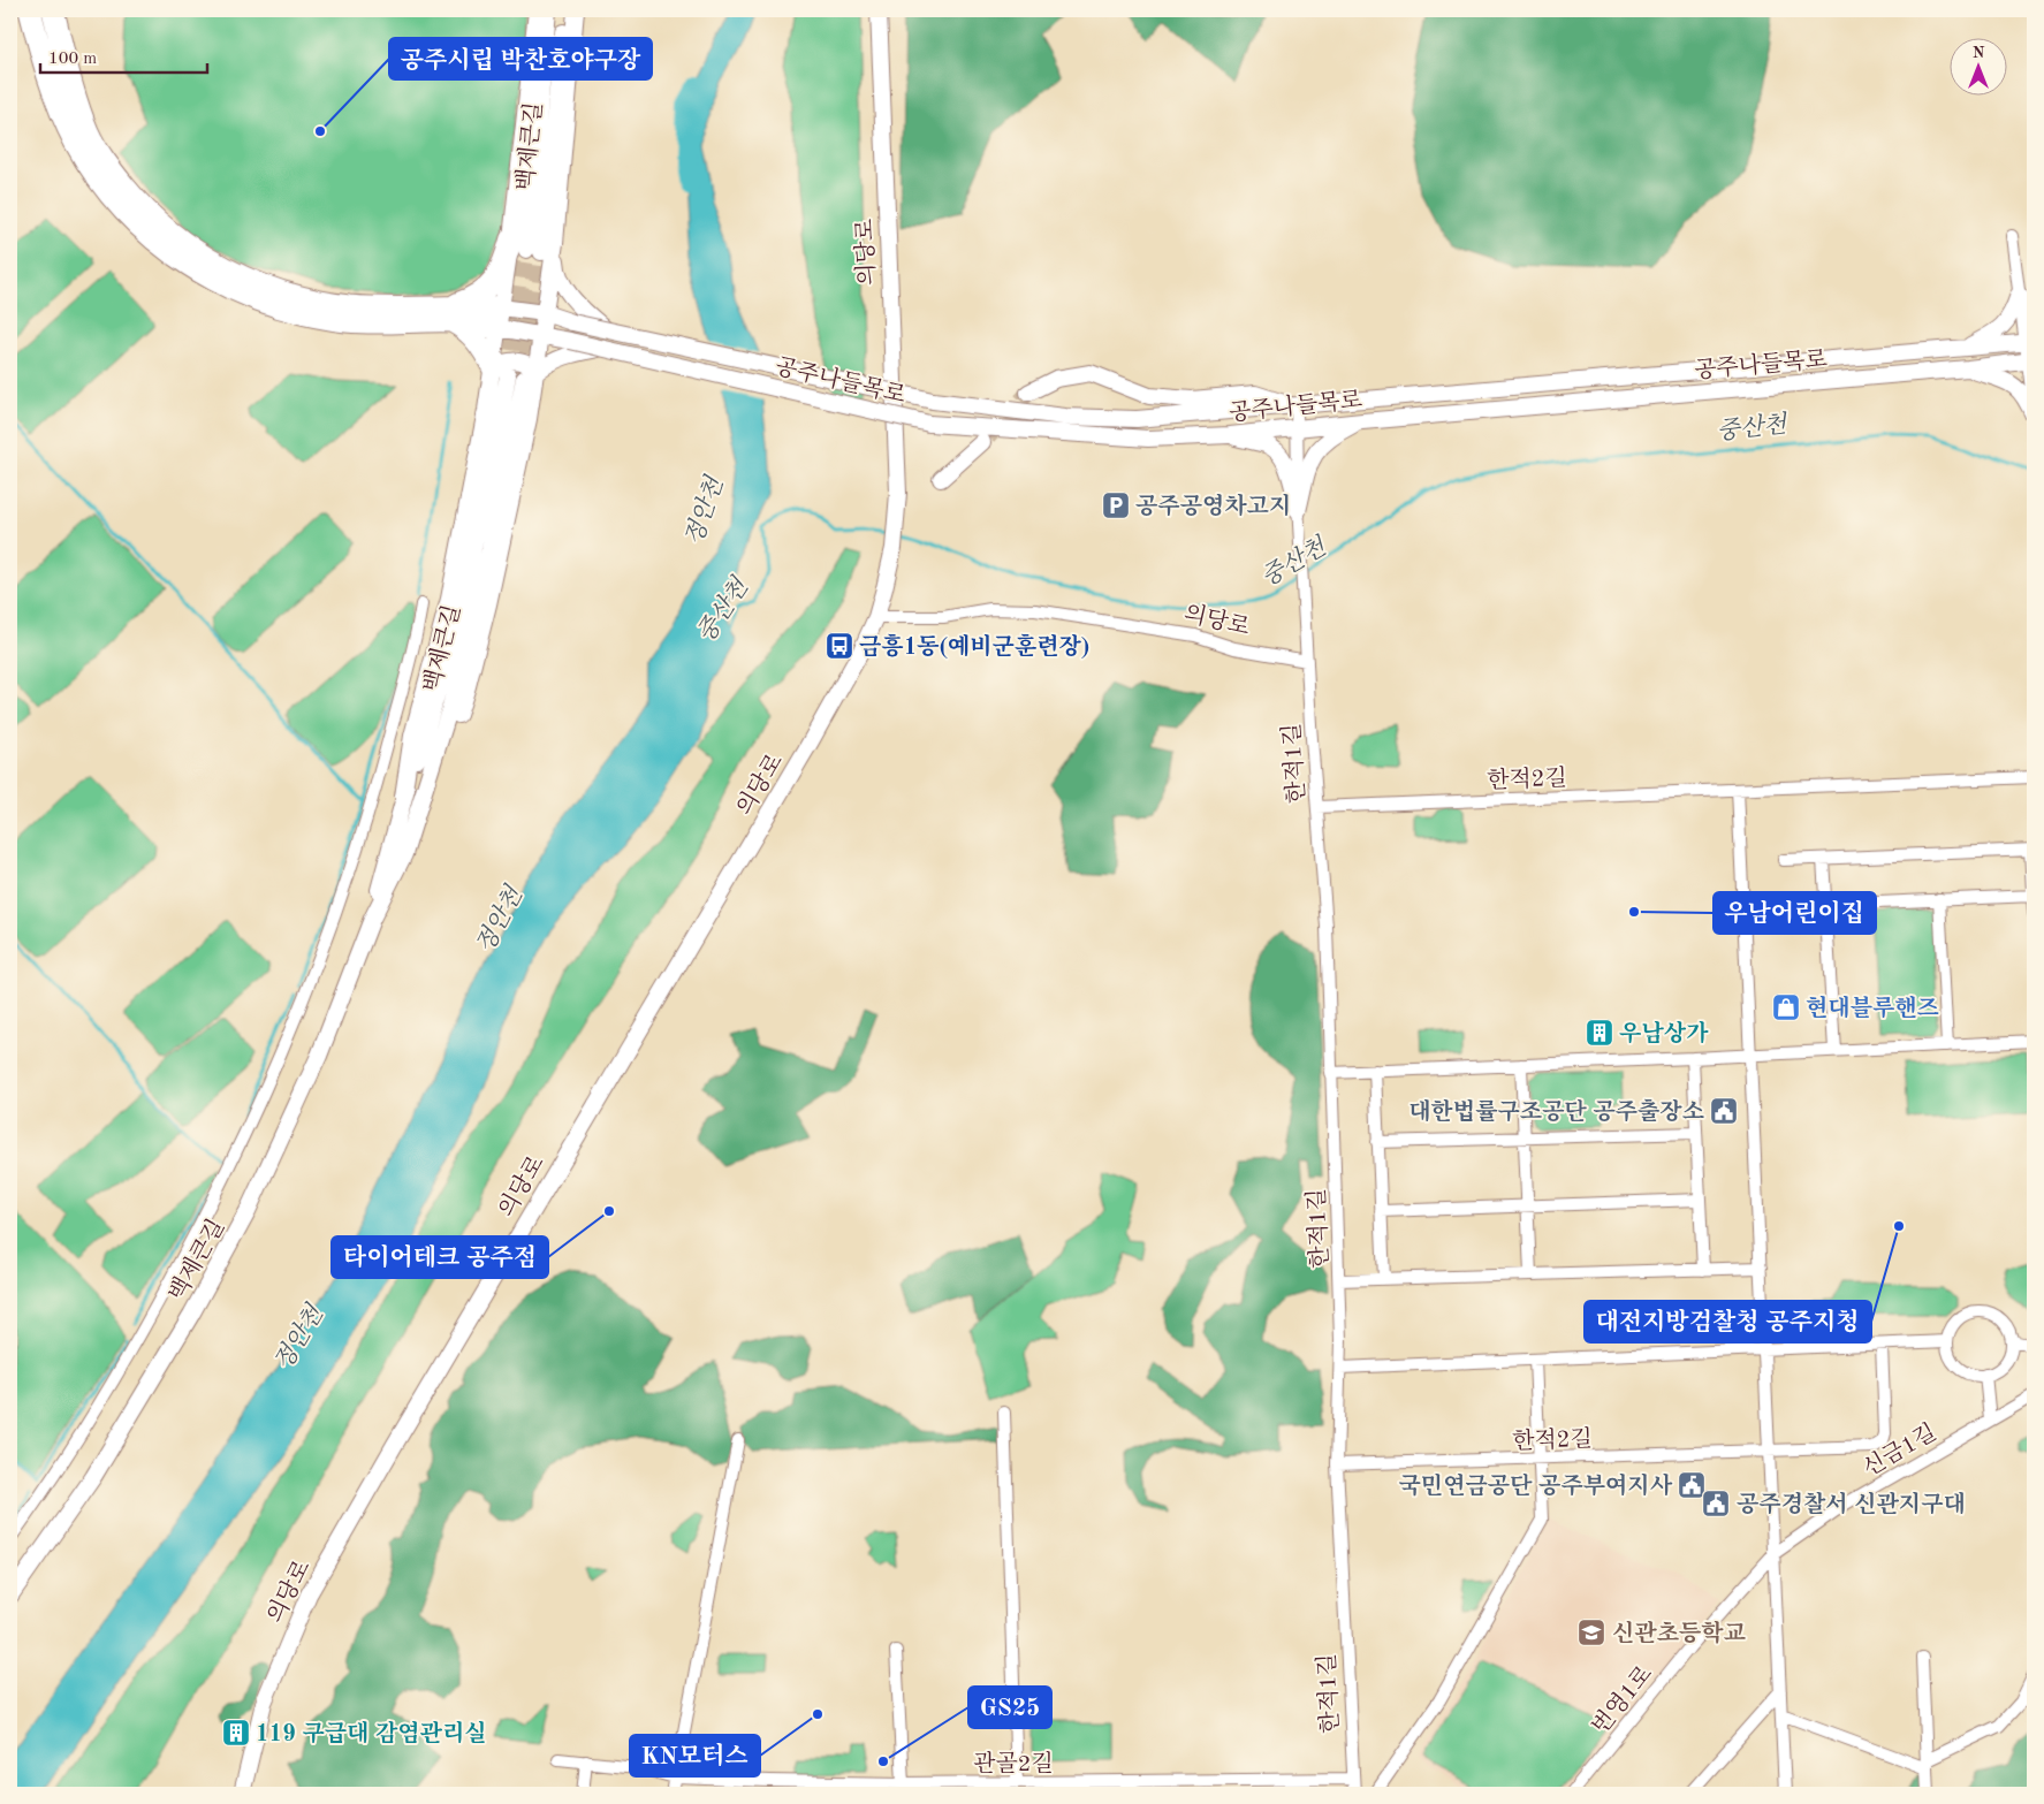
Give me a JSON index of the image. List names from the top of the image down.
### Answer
{
  "streets": {
    "main road": ["백제큰길", "의당로", "공주나들목로"],
    "street": [
      "한적1길",
      "한적2길",
      "신금1길",
      "번영1로",
      "관골2길"
    ]
  },
  "crossings": [
    ["의당로", "한적1길"],
    ["공주나들목로", "한적1길"],
    ["한적1길", "한적2길"],
    ["한적1길", "관골2길"],
    ["신금1길", "번영1로"]
  ],
  "water": ["중산천", "정안천"],
  "places": {
    "other": [
      "공주시립 박찬호야구장",
      "우남어린이집",
      "타이어테크 공주점",
      "대전지방검찰청 공주지청",
      "KN모터스",
      "GS25"
    ],
    "parking": ["공주공영차고지"],
    "bus stop": ["금흥1동(예비군훈련장)"],
    "shop": ["현대블루핸즈"],
    "building": ["우남상가", "119 구급대 감염관리실"],
    "public building": ["대한법률구조공단 공주출장소", "국민연금공단 공주부여지사", "공주경찰서 신관지구대"],
    "school or university": ["신관초등학교"]
  },
  "scale_bar": "100 m",
  "north": "top"
}
